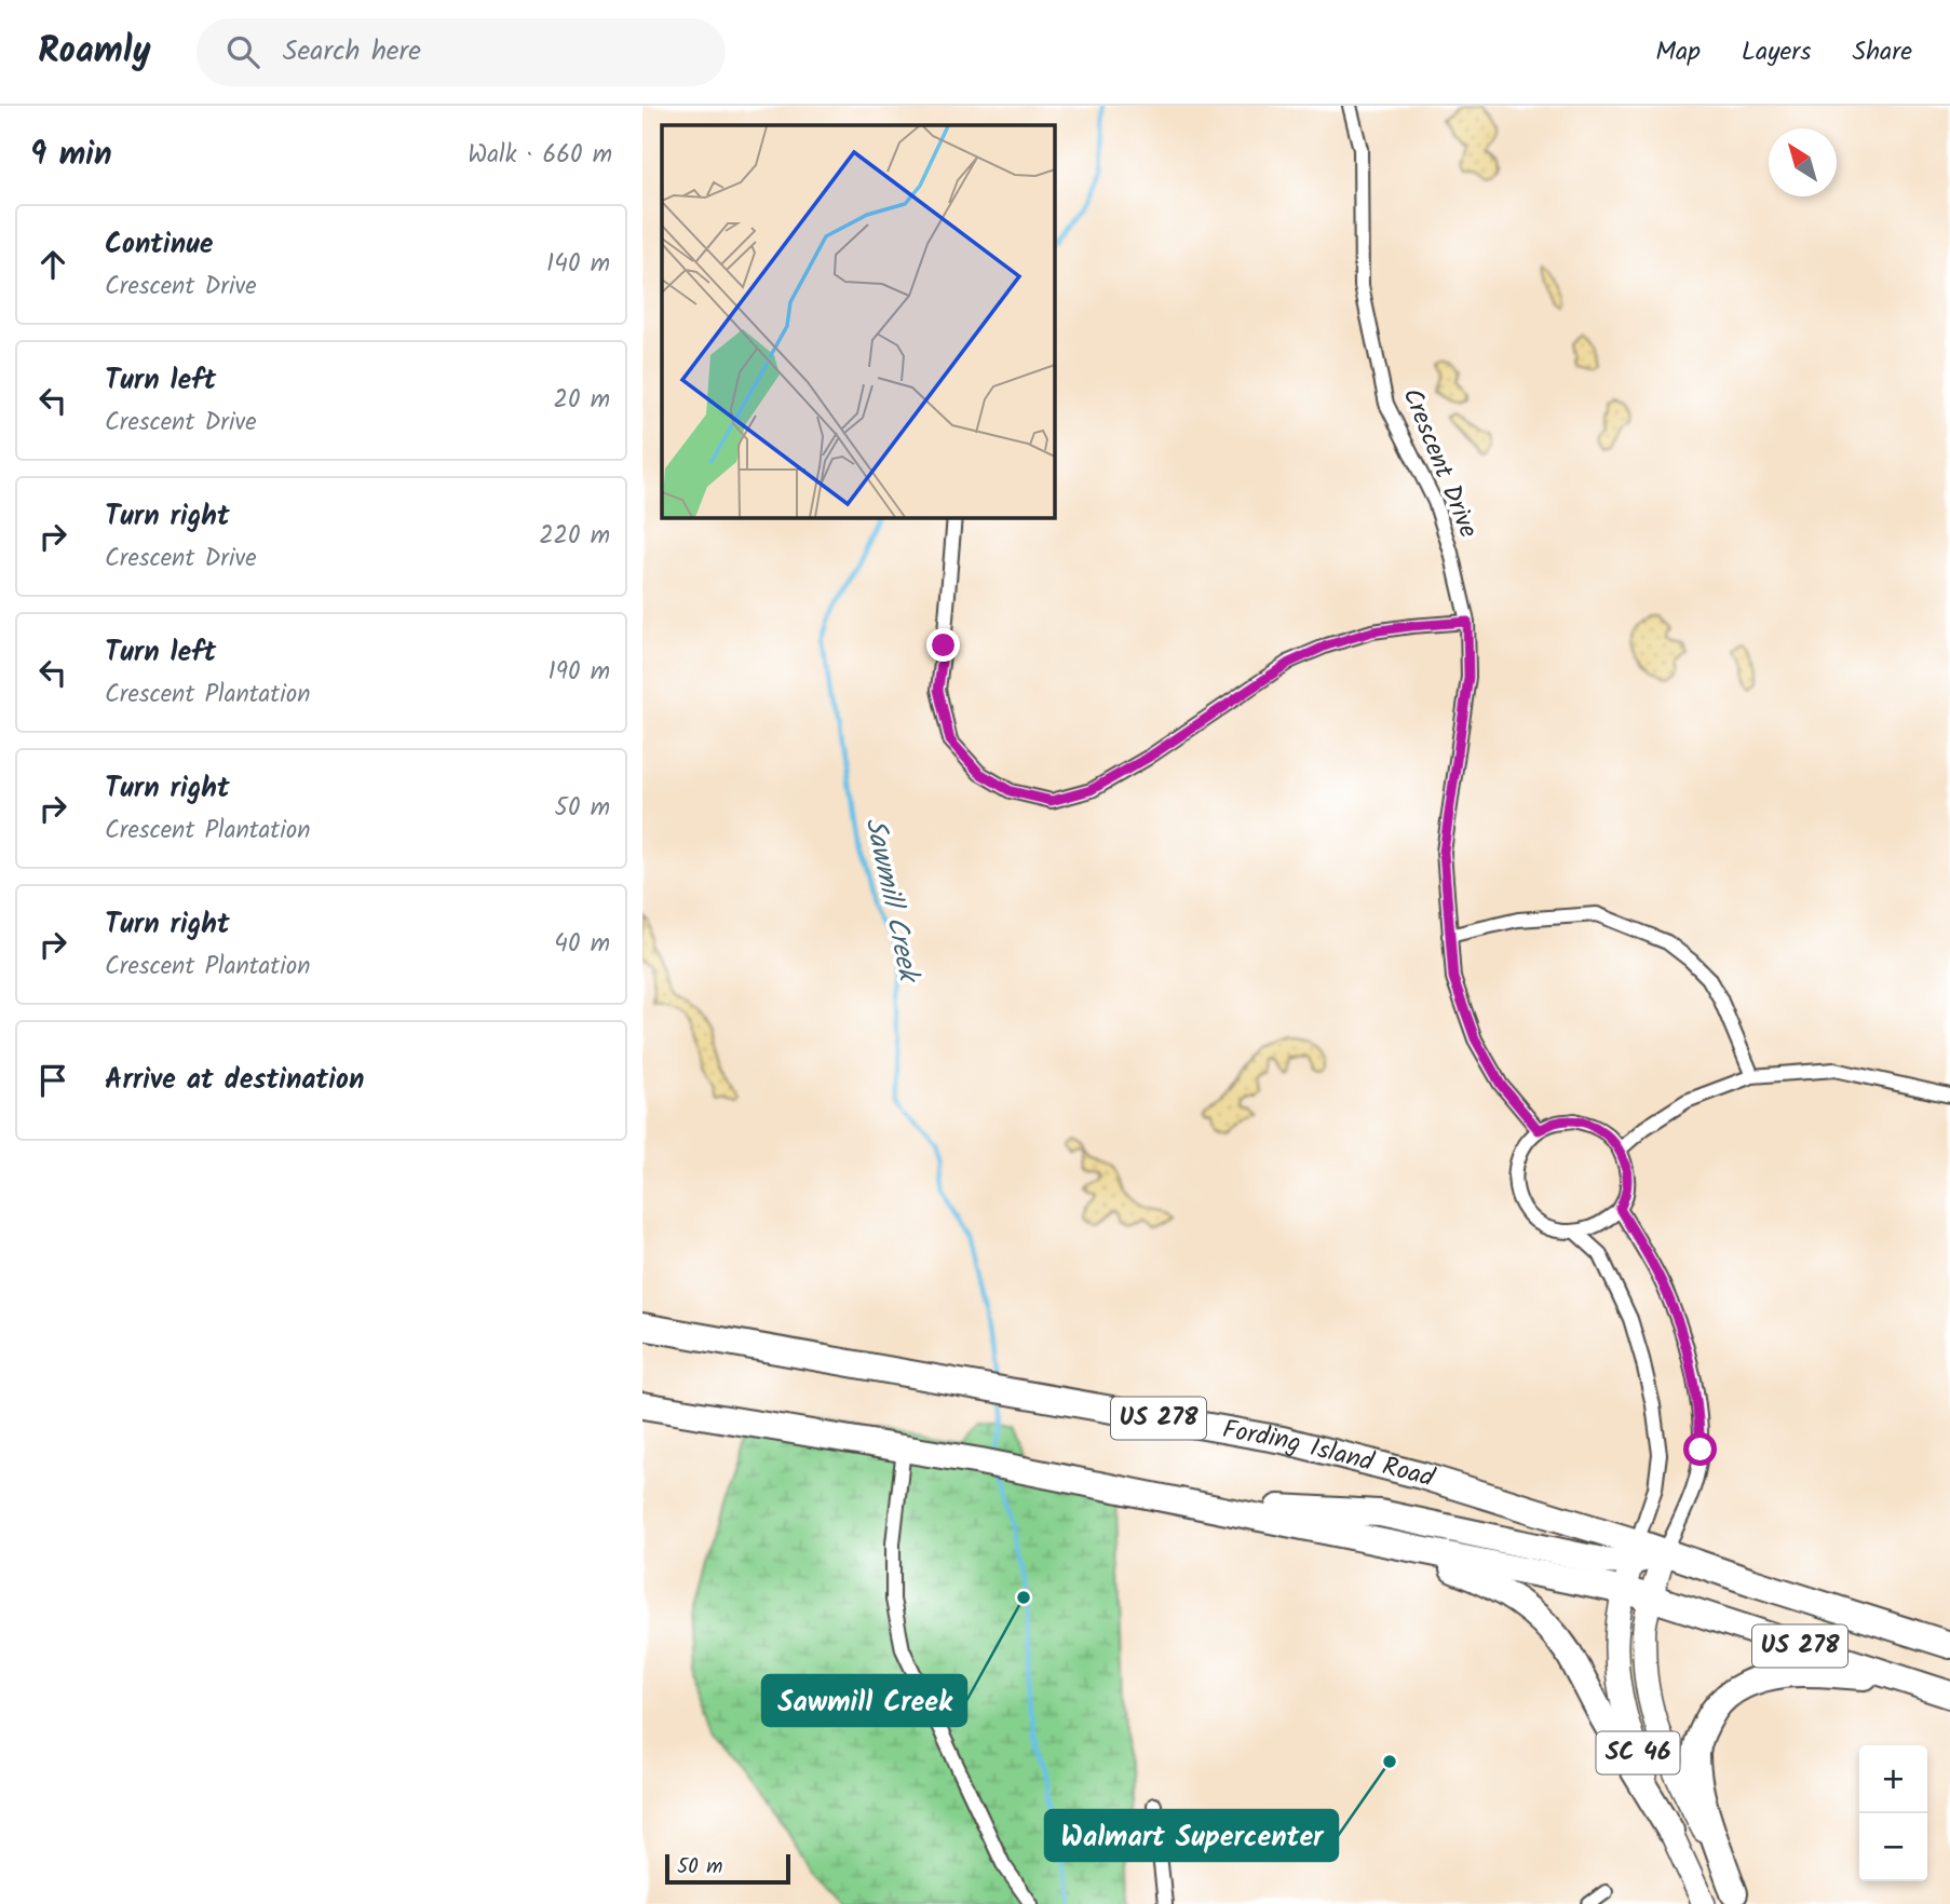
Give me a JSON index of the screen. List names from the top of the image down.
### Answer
{
  "streets": {
    "highway": ["US 278", "Fording Island Road"],
    "main road": ["SC 46"],
    "street": ["Crescent Drive"]
  },
  "crossings": [
    ["US 278", "SC 46"],
    ["Fording Island Road", "SC 46"]
  ],
  "water": ["Sawmill Creek"],
  "places": ["Sawmill Creek", "Walmart Supercenter"],
  "scale_bar": "50 m",
  "north": "top left",
  "page": {
    "header": "Roamly",
    "search": "Search here",
    "nav": ["Map", "Layers", "Share"],
    "heading": ["9 min", "Walk · 660 m"],
    "list": [
      ["Continue", "Crescent Drive", "140 m"],
      ["Turn left", "Crescent Drive", "20 m"],
      ["Turn right", "Crescent Drive", "220 m"],
      ["Turn left", "Crescent Plantation", "190 m"],
      ["Turn right", "Crescent Plantation", "50 m"],
      ["Turn right", "Crescent Plantation", "40 m"],
      "Arrive at destination"
    ],
    "map_buttons": ["+", "−"],
    "scale": "50 m"
  }
}
